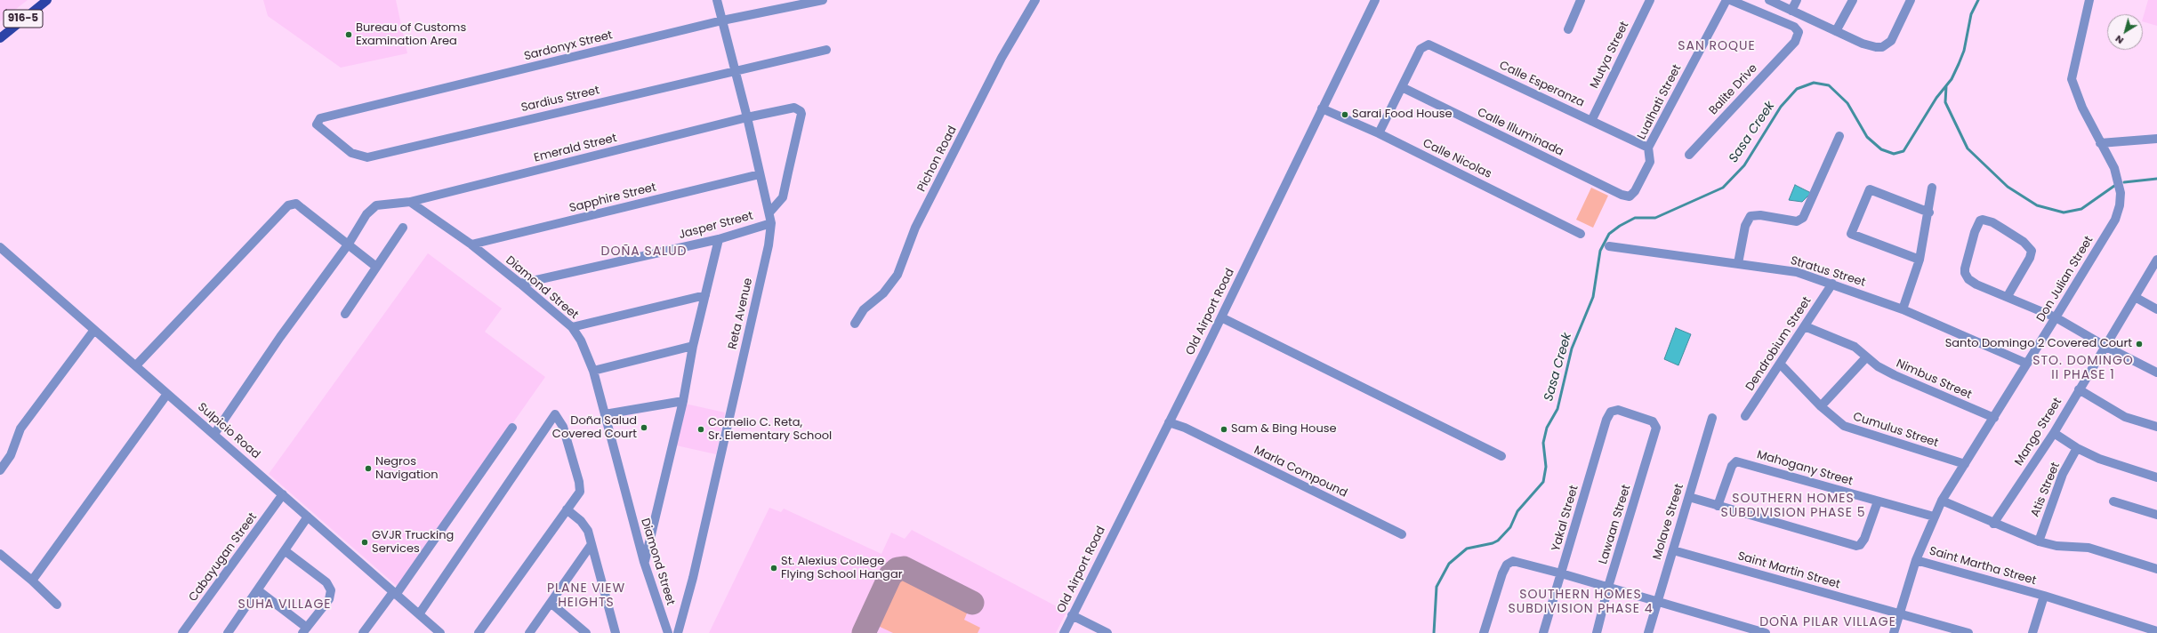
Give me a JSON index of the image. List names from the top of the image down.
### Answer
{
  "streets": {
    "main road": ["916-5"],
    "street": [
      "Sardonyx Street",
      "Mutya Street",
      "Calle Esperanza",
      "Balite Drive",
      "Sardius Street",
      "Lualhati Street",
      "Calle Illuminada",
      "Emerald Street",
      "Pichon Road",
      "Calle Nicolas",
      "Sapphire Street",
      "Jasper Street",
      "Stratus Street",
      "Don Julian Street",
      "Diamond Street",
      "Old Airport Road",
      "Reta Avenue",
      "Dendrobium Street",
      "Nimbus Street",
      "Cumulus Street",
      "Sulpicio Road",
      "Mango Street",
      "Mahogany Street",
      "Marla Compound",
      "Atis Street",
      "Yakal Street",
      "Molave Street",
      "Lawaan Street",
      "Cabayugan Street",
      "Saint Martha Street",
      "Saint Martin Street"
    ]
  },
  "crossings": [
    ["Sardonyx Street", "Sardius Street"],
    ["Sardonyx Street", "Reta Avenue"],
    ["Mutya Street", "Calle Esperanza"],
    ["Calle Esperanza", "Lualhati Street"],
    ["Calle Esperanza", "Calle Illuminada"],
    ["Sardius Street", "Reta Avenue"],
    ["Lualhati Street", "Calle Illuminada"],
    ["Emerald Street", "Diamond Street"],
    ["Emerald Street", "Reta Avenue"],
    ["Emerald Street", "Sulpicio Road"],
    ["Calle Nicolas", "Old Airport Road"],
    ["Sapphire Street", "Diamond Street"],
    ["Sapphire Street", "Reta Avenue"],
    ["Jasper Street", "Diamond Street"],
    ["Jasper Street", "Reta Avenue"],
    ["Stratus Street", "Don Julian Street"],
    ["Stratus Street", "Dendrobium Street"],
    ["Don Julian Street", "Nimbus Street"],
    ["Don Julian Street", "Cumulus Street"],
    ["Don Julian Street", "Mahogany Street"],
    ["Don Julian Street", "Saint Martha Street"],
    ["Don Julian Street", "Saint Martin Street"],
    ["Old Airport Road", "Marla Compound"],
    ["Dendrobium Street", "Nimbus Street"],
    ["Dendrobium Street", "Cumulus Street"],
    ["Sulpicio Road", "Cabayugan Street"],
    ["Yakal Street", "Lawaan Street"],
    ["Molave Street", "Saint Martin Street"]
  ],
  "districts": [
    "SAN ROQUE",
    "DOÑA SALUD",
    "STO. DOMINGO II PHASE 1",
    "SOUTHERN HOMES SUBDIVISION PHASE 5",
    "PLANE VIEW HEIGHTS",
    "SOUTHERN HOMES SUBDIVISION PHASE 4",
    "SUHA VILLAGE",
    "DOÑA PILAR VILLAGE"
  ],
  "water": ["Sasa Creek"],
  "places": [
    "Bureau of Customs Examination Area",
    "Sarai Food House",
    "Santo Domingo 2 Covered Court",
    "Doña Salud Covered Court",
    "Cornelio C. Reta, Sr. Elementary School",
    "Sam & Bing House",
    "Negros Navigation",
    "GVJR Trucking Services",
    "St. Alexius College Flying School Hangar"
  ],
  "north": "bottom left"
}
